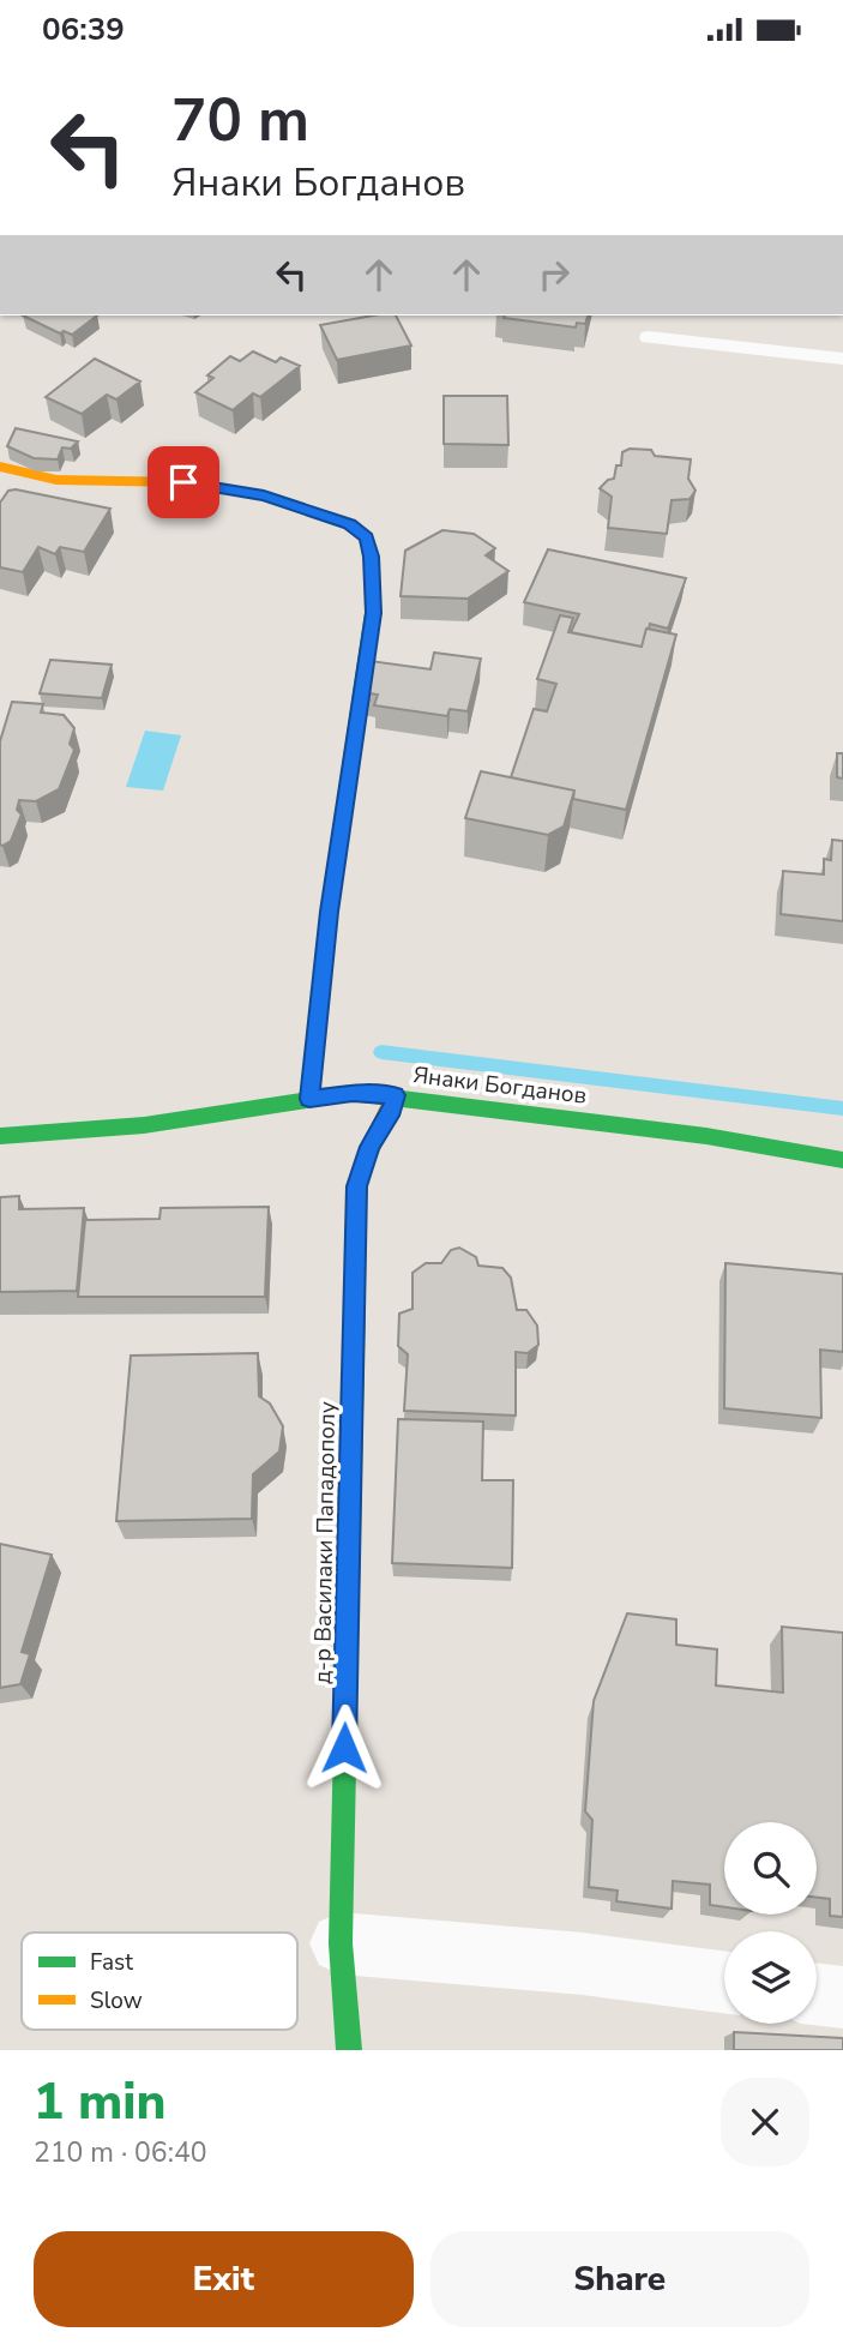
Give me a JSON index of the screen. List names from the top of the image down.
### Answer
{
  "streets": {
    "street": ["Янаки Богданов", "д-р Василаки Пападополу"]
  },
  "crossings": [
    ["Янаки Богданов", "д-р Василаки Пападополу"]
  ],
  "legend": ["Fast", "Slow"],
  "page": {
    "status": "06:39",
    "turn": ["70 m", "Янаки Богданов"],
    "heading": ["1 min", "210 m · 06:40"],
    "buttons": ["Exit", "Share"]
  }
}
